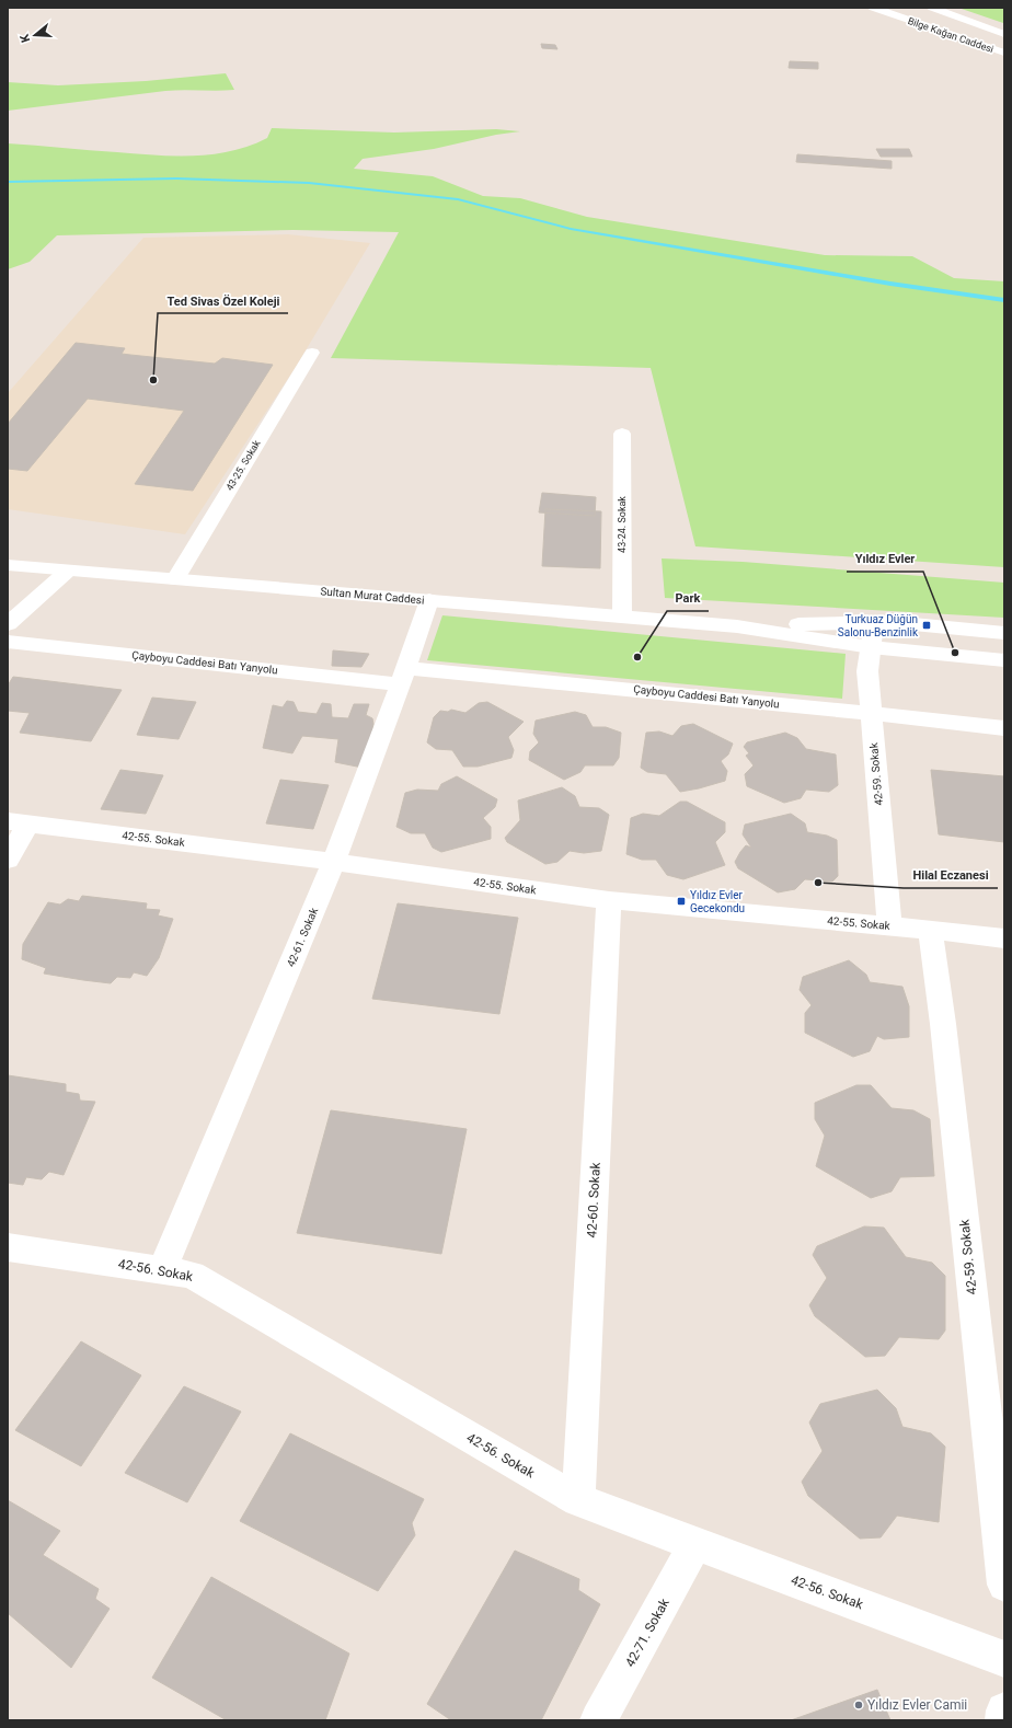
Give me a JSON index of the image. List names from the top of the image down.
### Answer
{
  "streets": {
    "street": [
      "Bilge Kağan Caddesi",
      "43-25. Sokak",
      "43-24. Sokak",
      "Sultan Murat Caddesi",
      "Çayboyu Caddesi Batı Yanyolu",
      "42-59. Sokak",
      "42-55. Sokak",
      "42-61. Sokak",
      "42-60. Sokak",
      "42-56. Sokak",
      "42-71. Sokak"
    ]
  },
  "crossings": [
    ["43-25. Sokak", "Sultan Murat Caddesi"],
    ["43-24. Sokak", "Sultan Murat Caddesi"],
    ["Sultan Murat Caddesi", "42-61. Sokak"],
    ["Çayboyu Caddesi Batı Yanyolu", "42-59. Sokak"],
    ["Çayboyu Caddesi Batı Yanyolu", "42-61. Sokak"],
    ["42-59. Sokak", "42-55. Sokak"],
    ["42-55. Sokak", "42-61. Sokak"],
    ["42-55. Sokak", "42-60. Sokak"],
    ["42-61. Sokak", "42-56. Sokak"],
    ["42-60. Sokak", "42-56. Sokak"],
    ["42-56. Sokak", "42-71. Sokak"]
  ],
  "places": {
    "other": [
      "Ted Sivas Özel Koleji",
      "Yıldız Evler",
      "Park",
      "Hilal Eczanesi",
      "Yıldız Evler Camii"
    ],
    "transit": ["Turkuaz Düğün Salonu-Benzinlik", "Yıldız Evler Gecekondu"]
  },
  "north": "left"
}
